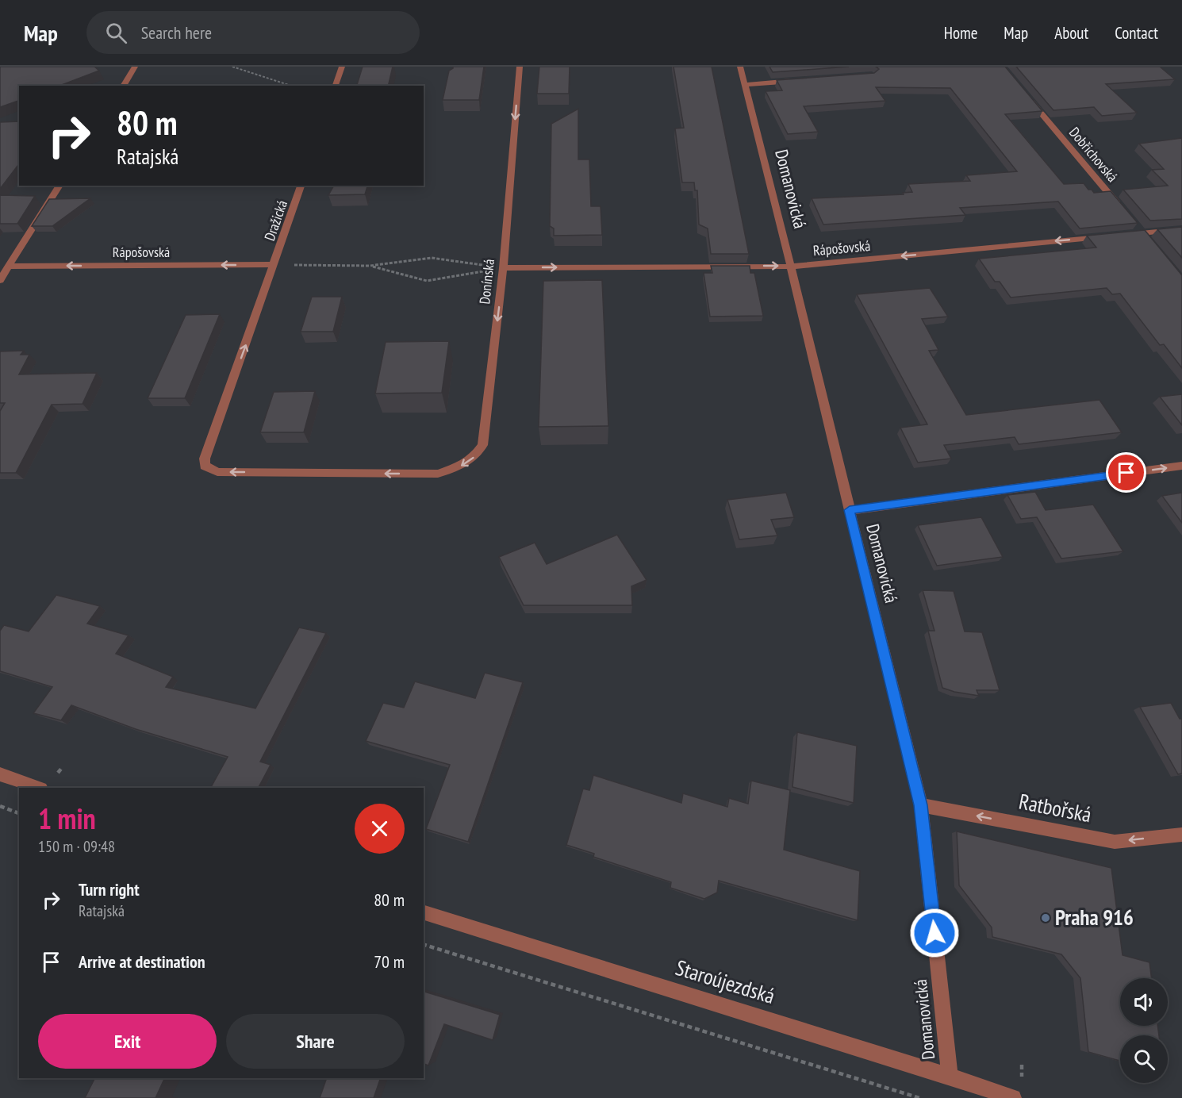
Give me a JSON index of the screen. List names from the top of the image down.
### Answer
{
  "streets": {
    "street": [
      "Dobřichovská",
      "Domanovická",
      "Dražická",
      "Rápošovská",
      "Donínská",
      "Ratbořská",
      "Staroújezdská"
    ]
  },
  "crossings": [
    ["Domanovická", "Rápošovská"],
    ["Domanovická", "Ratbořská"],
    ["Domanovická", "Staroújezdská"],
    ["Dražická", "Rápošovská"],
    ["Dražická", "Donínská"],
    ["Rápošovská", "Donínská"]
  ],
  "one_way": ["Donínská", "Ratbořská"],
  "places": ["Praha 916"],
  "page": {
    "header": "Map",
    "search": "Search here",
    "nav": [
      "Home",
      "Map",
      "About",
      "Contact"
    ],
    "turn": ["80 m", "Ratajská"],
    "heading": ["1 min", "150 m · 09:48"],
    "list": [
      {
        "name": "Turn right",
        "note": "Ratajská",
        "value": "80 m"
      },
      {
        "name": "Arrive at destination",
        "value": "70 m"
      }
    ],
    "buttons": ["Exit", "Share"]
  }
}
